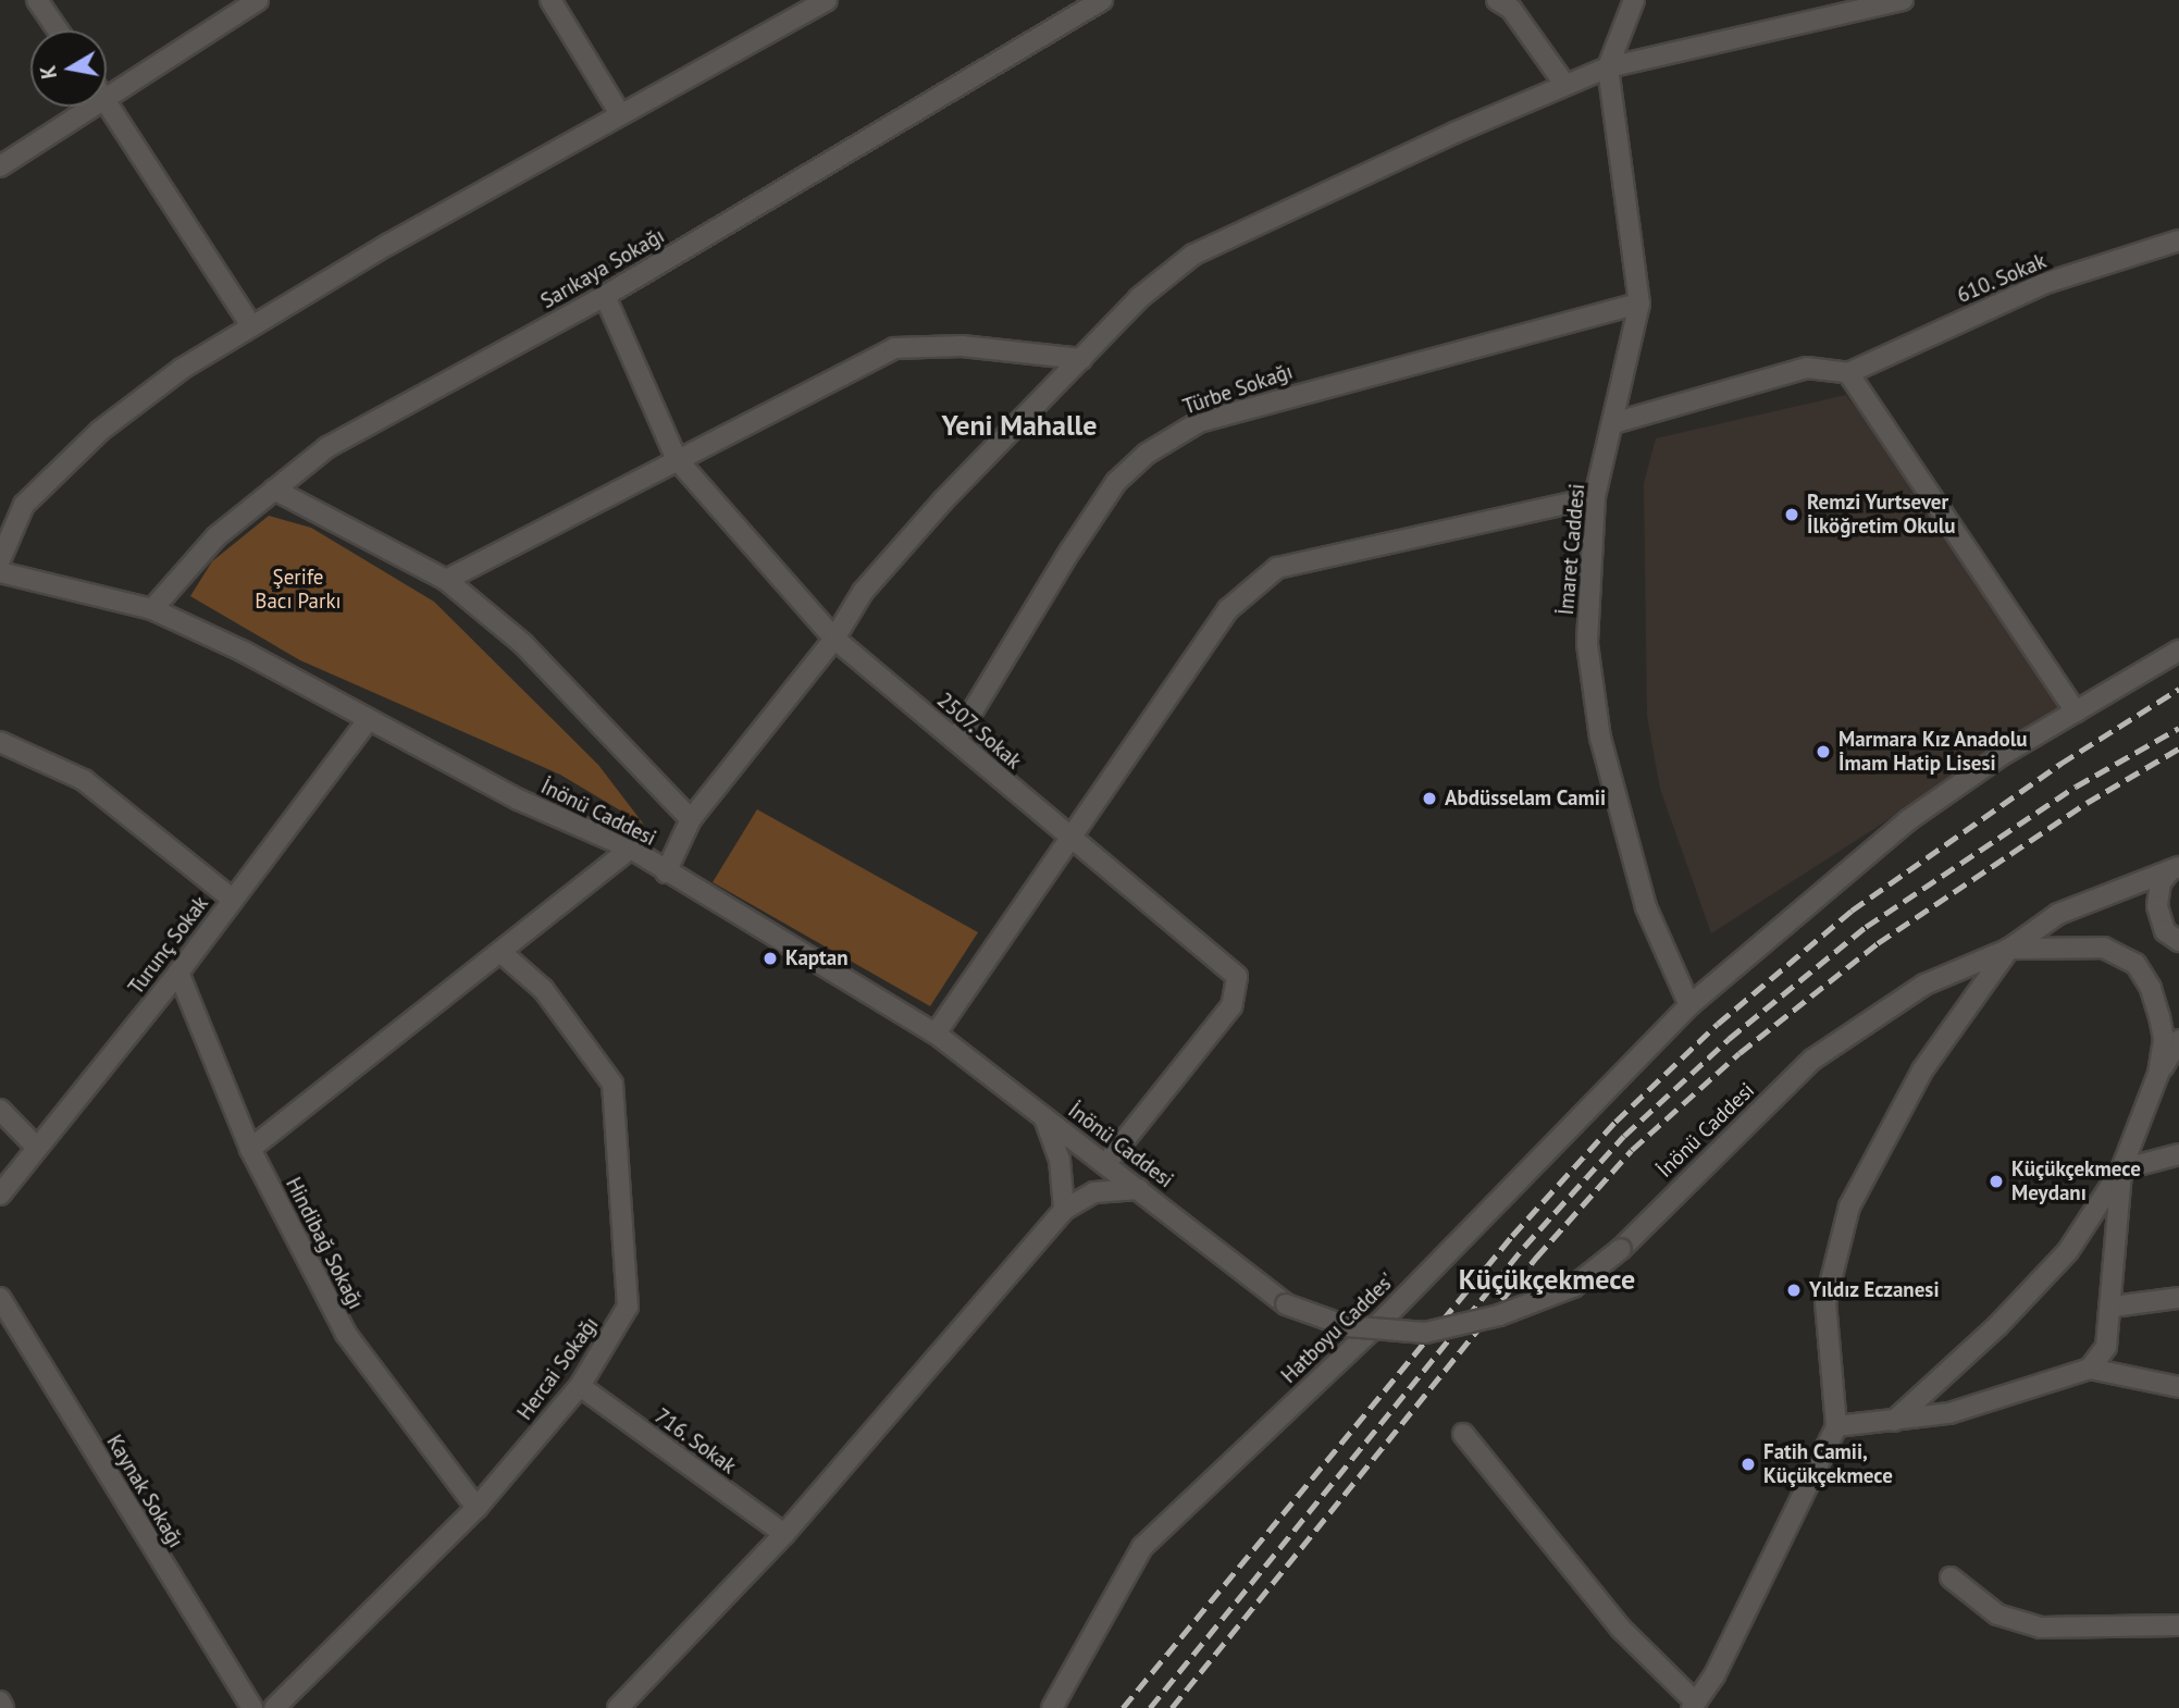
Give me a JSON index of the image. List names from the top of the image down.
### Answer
{
  "streets": {
    "street": [
      "Sarıkaya Sokağı",
      "610. Sokak",
      "Türbe Sokağı",
      "İmaret Caddesi",
      "2507. Sokak",
      "İnönü Caddesi",
      "Turunç Sokak",
      "Hindibağ Sokağı",
      "Hatboyu Caddes'",
      "Hercai Sokağı",
      "716. Sokak",
      "Kaynak Sokağı"
    ]
  },
  "crossings": [
    ["Sarıkaya Sokağı", "2507. Sokak"],
    ["Sarıkaya Sokağı", "İnönü Caddesi"],
    ["Türbe Sokağı", "İmaret Caddesi"],
    ["Türbe Sokağı", "2507. Sokak"],
    ["İmaret Caddesi", "Hatboyu Caddes'"],
    ["2507. Sokak", "İnönü Caddesi"],
    ["İnönü Caddesi", "Turunç Sokak"],
    ["Turunç Sokak", "Hindibağ Sokağı"],
    ["Hindibağ Sokağı", "Hercai Sokağı"],
    ["Hercai Sokağı", "716. Sokak"]
  ],
  "districts": ["Yeni Mahalle", "Küçükçekmece"],
  "parks": ["Şerife Bacı Parkı"],
  "places": [
    "Remzi Yurtsever İlköğretim Okulu",
    "Marmara Kız Anadolu İmam Hatip Lisesi",
    "Abdüsselam Camii",
    "Kaptan",
    "Küçükçekmece Meydanı",
    "Yıldız Eczanesi",
    "Fatih Camii, Küçükçekmece"
  ],
  "north": "left"
}
